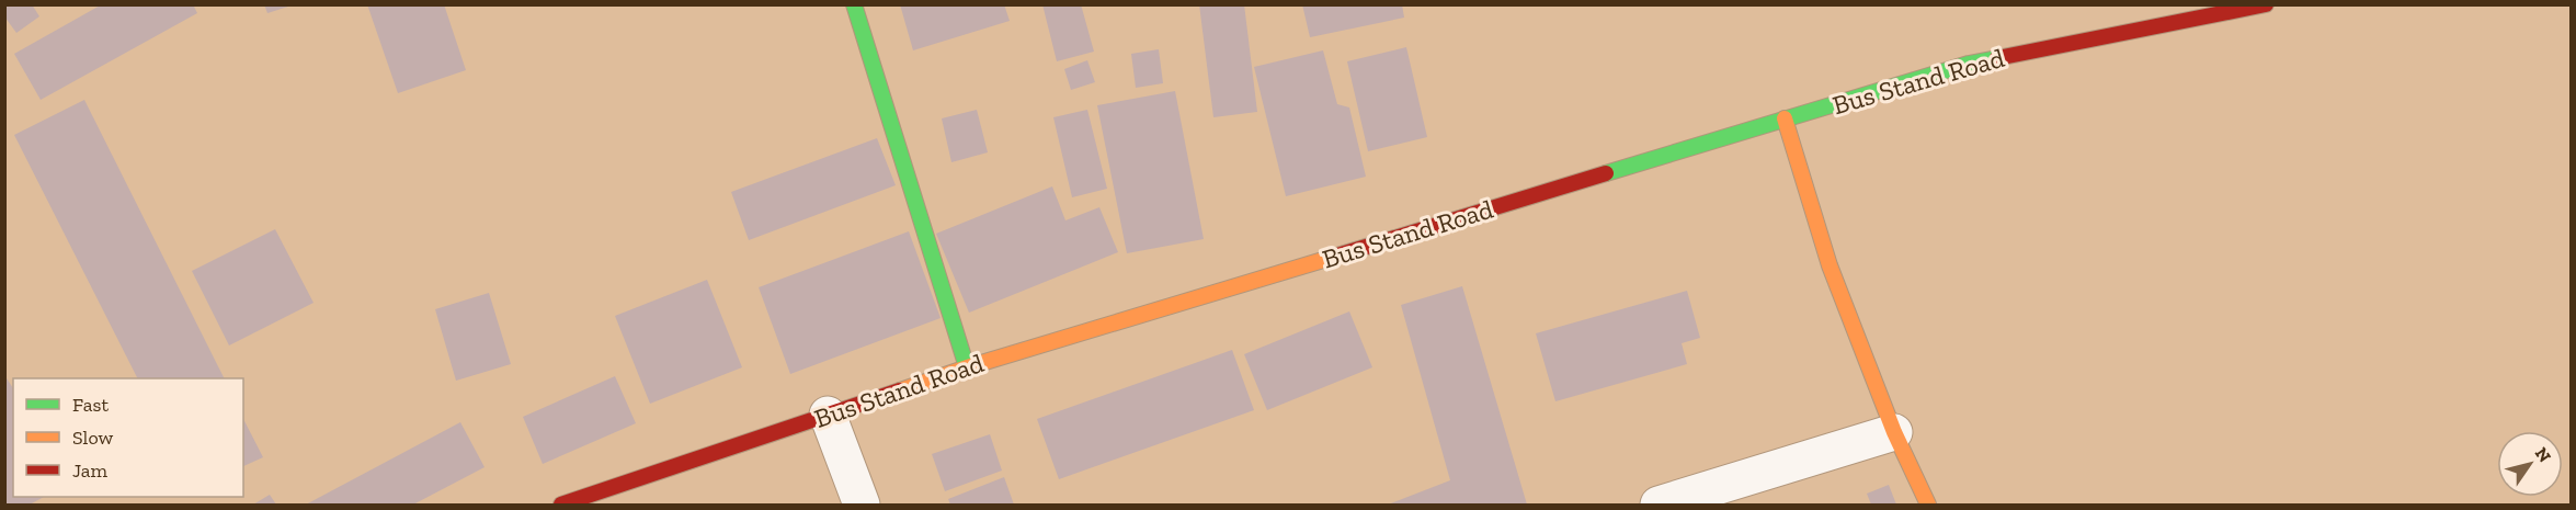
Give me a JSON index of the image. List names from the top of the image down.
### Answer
{
  "streets": {
    "main road": ["Bus Stand Road"]
  },
  "legend": ["Fast", "Slow", "Jam"],
  "north": "top right"
}
